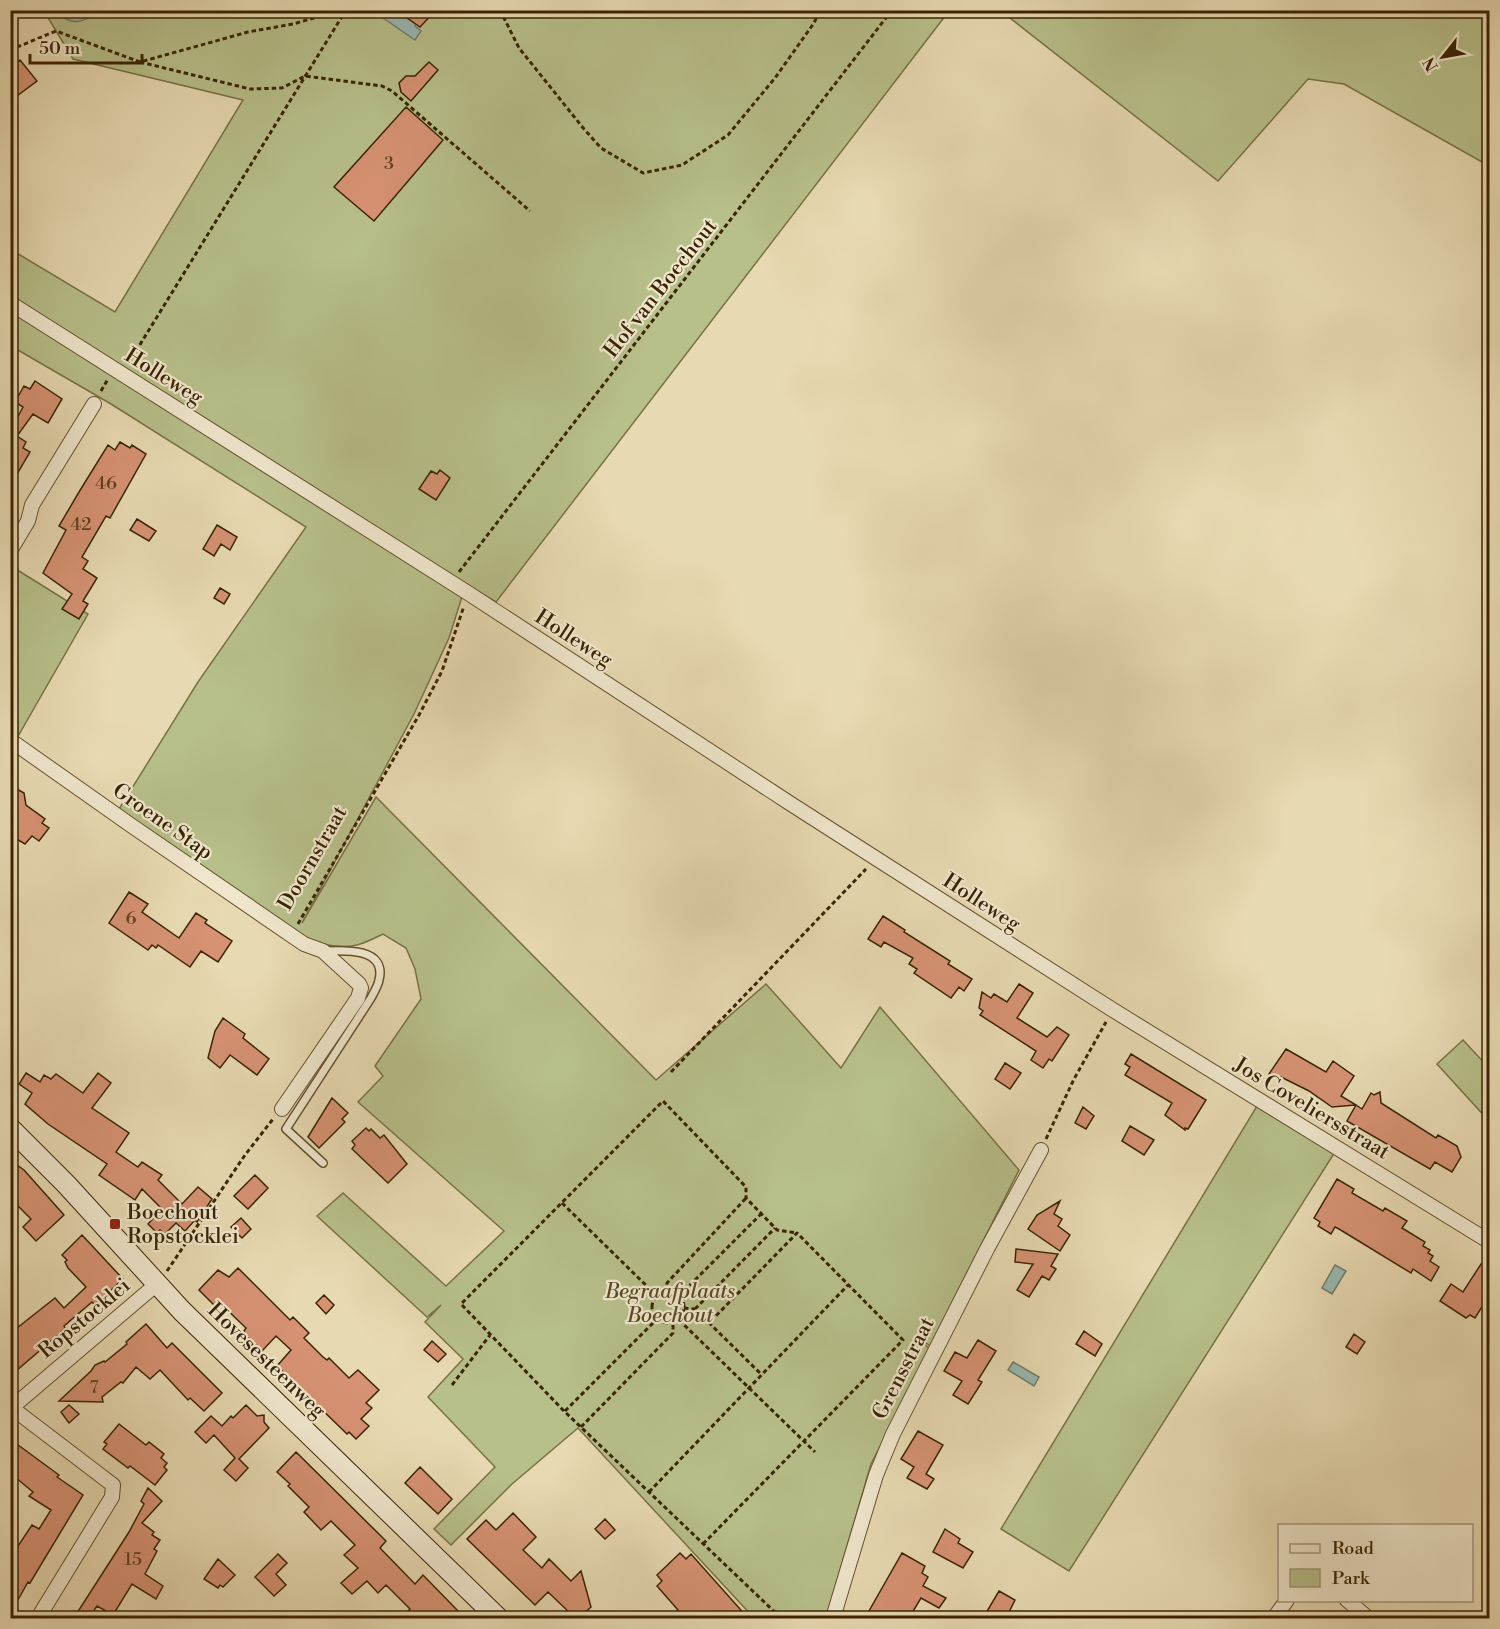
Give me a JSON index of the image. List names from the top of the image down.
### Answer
{
  "streets": {
    "street": [
      "Holleweg",
      "Groene Stap",
      "Doornstraat",
      "Jos Coveliersstraat",
      "Ropstocklei",
      "Hovesesteenweg",
      "Grensstraat"
    ],
    "path": ["Hof van Boechout"]
  },
  "crossings": [
    ["Hof van Boechout", "Holleweg"],
    ["Holleweg", "Doornstraat"],
    ["Holleweg", "Jos Coveliersstraat"],
    ["Groene Stap", "Doornstraat"],
    ["Ropstocklei", "Hovesesteenweg"]
  ],
  "parks": ["Begraafplaats Boechout"],
  "places": {
    "transit": ["Boechout Ropstocklei"]
  },
  "house_numbers": [
    "3",
    "46",
    "42",
    "6",
    "7",
    "15"
  ],
  "legend": ["Road", "Park"],
  "scale_bar": "50 m",
  "north": "bottom left"
}
